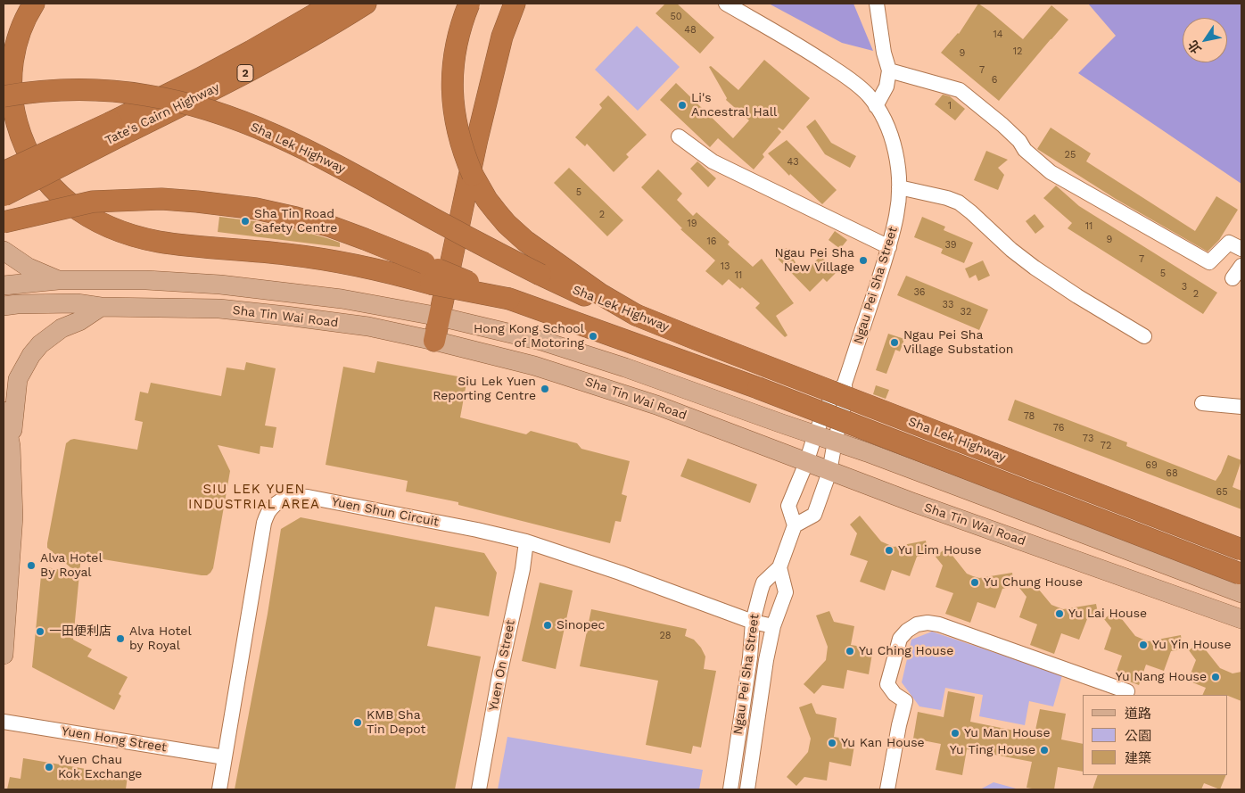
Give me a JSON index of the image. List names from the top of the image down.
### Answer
{
  "streets": {
    "highway": ["2", "Tate's Cairn Highway", "Sha Lek Highway"],
    "main road": ["Sha Tin Wai Road"],
    "street": [
      "Ngau Pei Sha Street",
      "Yuen Shun Circuit",
      "Yuen On Street",
      "Yuen Hong Street"
    ]
  },
  "crossings": [
    ["Ngau Pei Sha Street", "Sha Tin Wai Road"],
    ["Ngau Pei Sha Street", "Yuen Shun Circuit"],
    ["Yuen Shun Circuit", "Yuen On Street"],
    ["Yuen Shun Circuit", "Yuen Hong Street"]
  ],
  "districts": ["SIU LEK YUEN INDUSTRIAL AREA"],
  "places": [
    "Li's Ancestral Hall",
    "Sha Tin Road Safety Centre",
    "Ngau Pei Sha New Village",
    "Hong Kong School of Motoring",
    "Ngau Pei Sha Village Substation",
    "Siu Lek Yuen Reporting Centre",
    "Yu Lim House",
    "Alva Hotel By Royal",
    "Yu Chung House",
    "Yu Lai House",
    "Sinopec",
    "一田便利店",
    "Alva Hotel by Royal",
    "Yu Yin House",
    "Yu Ching House",
    "Yu Nang House",
    "KMB Sha Tin Depot",
    "Yu Man House",
    "Yu Kan House",
    "Yu Ting House",
    "Yuen Chau Kok Exchange"
  ],
  "house_numbers": [
    "50",
    "48",
    "14",
    "12",
    "9",
    "7",
    "6",
    "1",
    "25",
    "43",
    "5",
    "2",
    "19",
    "11",
    "9",
    "16",
    "39",
    "7",
    "13",
    "5",
    "11",
    "3",
    "36",
    "2",
    "33",
    "32",
    "78",
    "76",
    "73",
    "72",
    "69",
    "68",
    "65",
    "28"
  ],
  "legend": ["道路", "公園", "建築"],
  "north": "bottom left"
}
